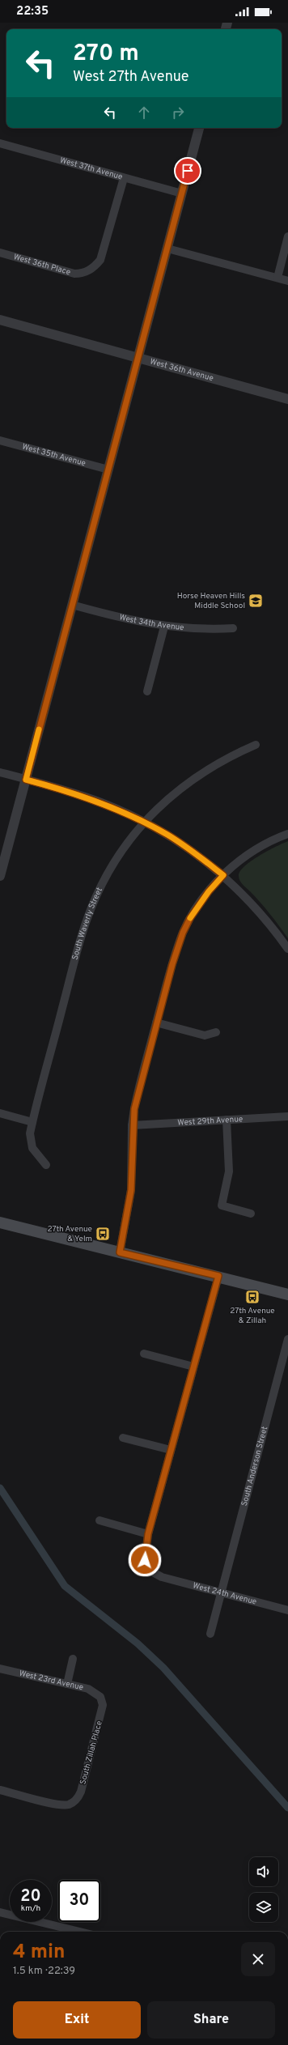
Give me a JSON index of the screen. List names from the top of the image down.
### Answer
{
  "streets": {
    "street": [
      "West 37th Avenue",
      "West 36th Place",
      "West 36th Avenue",
      "West 35th Avenue",
      "West 34th Avenue",
      "South Waverly Street",
      "West 29th Avenue",
      "South Anderson Street",
      "West 24th Avenue",
      "West 23rd Avenue",
      "South Zillah Place"
    ]
  },
  "crossings": [
    ["West 37th Avenue", "West 36th Place"],
    ["South Anderson Street", "West 24th Avenue"],
    ["West 23rd Avenue", "South Zillah Place"]
  ],
  "places": {
    "school or university": ["Horse Heaven Hills Middle School"],
    "bus stop": ["27th Avenue & Yelm", "27th Avenue & Zillah"]
  },
  "page": {
    "status": "22:35",
    "turn": ["270 m", "West 27th Avenue"],
    "speed": "20 km/h",
    "limit": "30",
    "heading": ["4 min", "1.5 km · 22:39"],
    "buttons": ["Exit", "Share"]
  }
}
